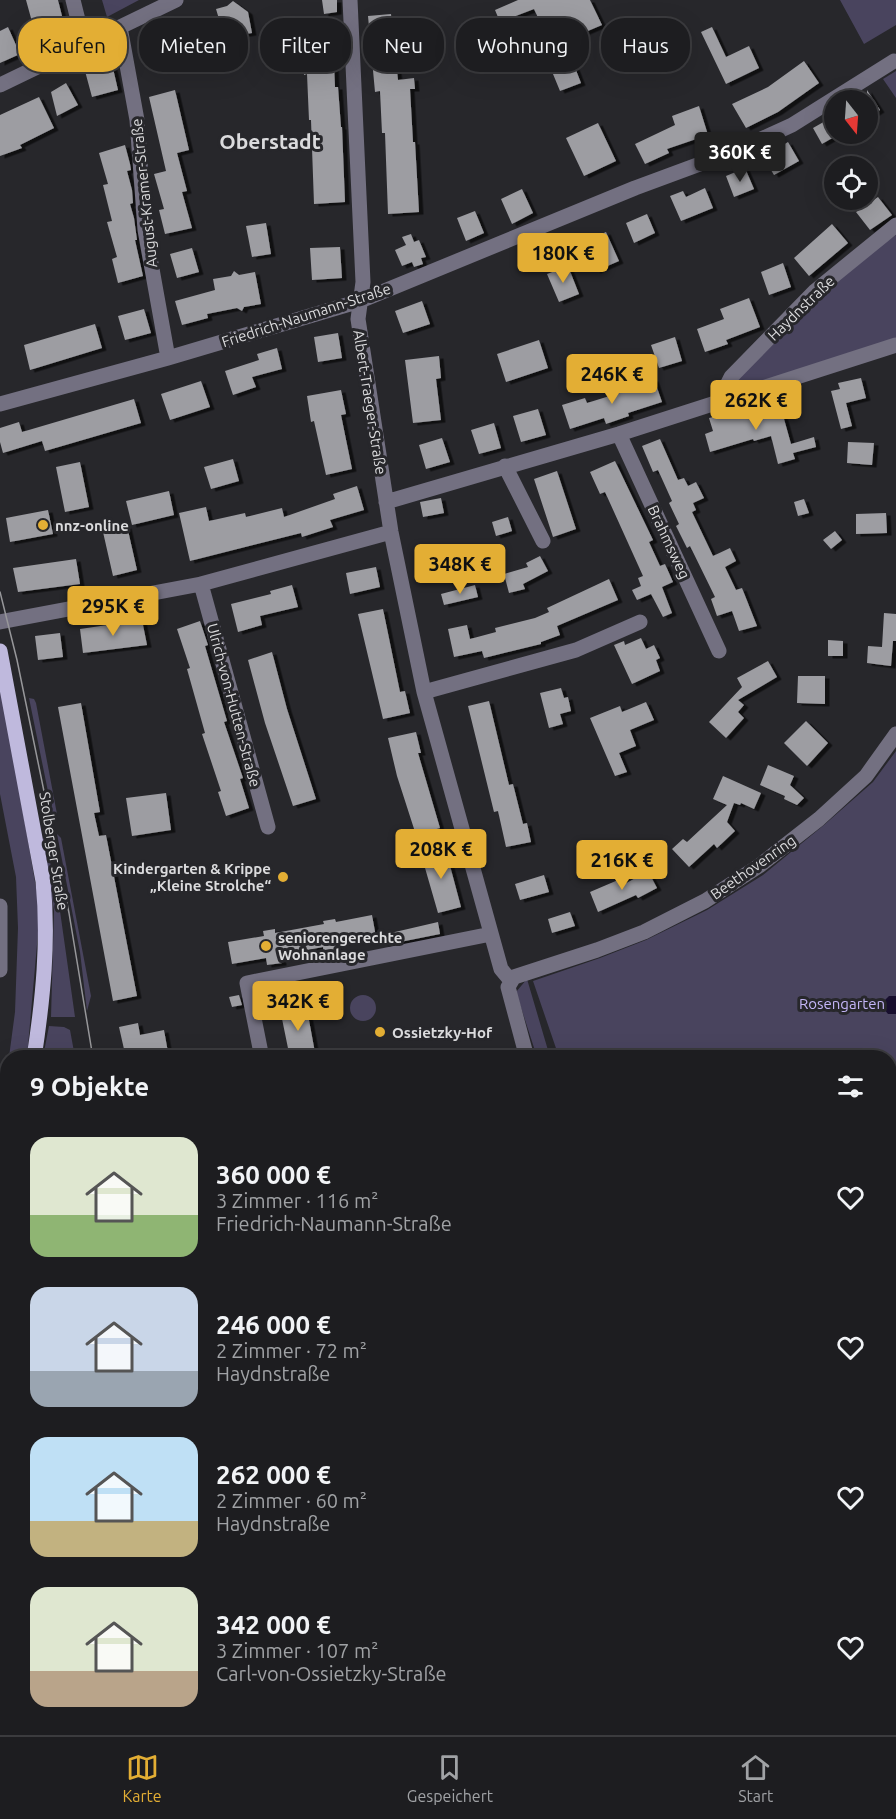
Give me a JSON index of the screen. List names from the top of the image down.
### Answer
{
  "streets": {
    "main road": ["Stolberger Straße"],
    "street": [
      "August-Kramer-Straße",
      "Haydnstraße",
      "Friedrich-Naumann-Straße",
      "Albert-Traeger-Straße",
      "Brahmsweg",
      "Ulrich-von-Hutten-Straße",
      "Beethovenring"
    ]
  },
  "crossings": [
    ["August-Kramer-Straße", "Friedrich-Naumann-Straße"],
    ["Friedrich-Naumann-Straße", "Albert-Traeger-Straße"],
    ["Albert-Traeger-Straße", "Beethovenring"]
  ],
  "districts": ["Oberstadt"],
  "parks": ["Rosengarten"],
  "places": [
    "nnz-online",
    "Kindergarten & Krippe „Kleine Strolche“",
    "seniorengerechte Wohnanlage",
    "Ossietzky-Hof"
  ],
  "north": "bottom",
  "page": {
    "chip": [
      "Kaufen",
      "Mieten",
      "Filter",
      "Neu",
      "Wohnung",
      "Haus"
    ],
    "price": [
      "360K €",
      "180K €",
      "246K €",
      "262K €",
      "348K €",
      "295K €",
      "208K €",
      "216K €",
      "342K €"
    ],
    "heading": "9 Objekte",
    "list": [
      {
        "name": "360 000 €",
        "note": "3 Zimmer · 116 m² · Friedrich-Naumann-Straße"
      },
      {
        "name": "246 000 €",
        "note": "2 Zimmer · 72 m² · Haydnstraße"
      },
      {
        "name": "262 000 €",
        "note": "2 Zimmer · 60 m² · Haydnstraße"
      },
      {
        "name": "342 000 €",
        "note": "3 Zimmer · 107 m² · Carl-von-Ossietzky-Straße"
      }
    ],
    "tabs": ["Karte", "Gespeichert", "Start"]
  }
}
